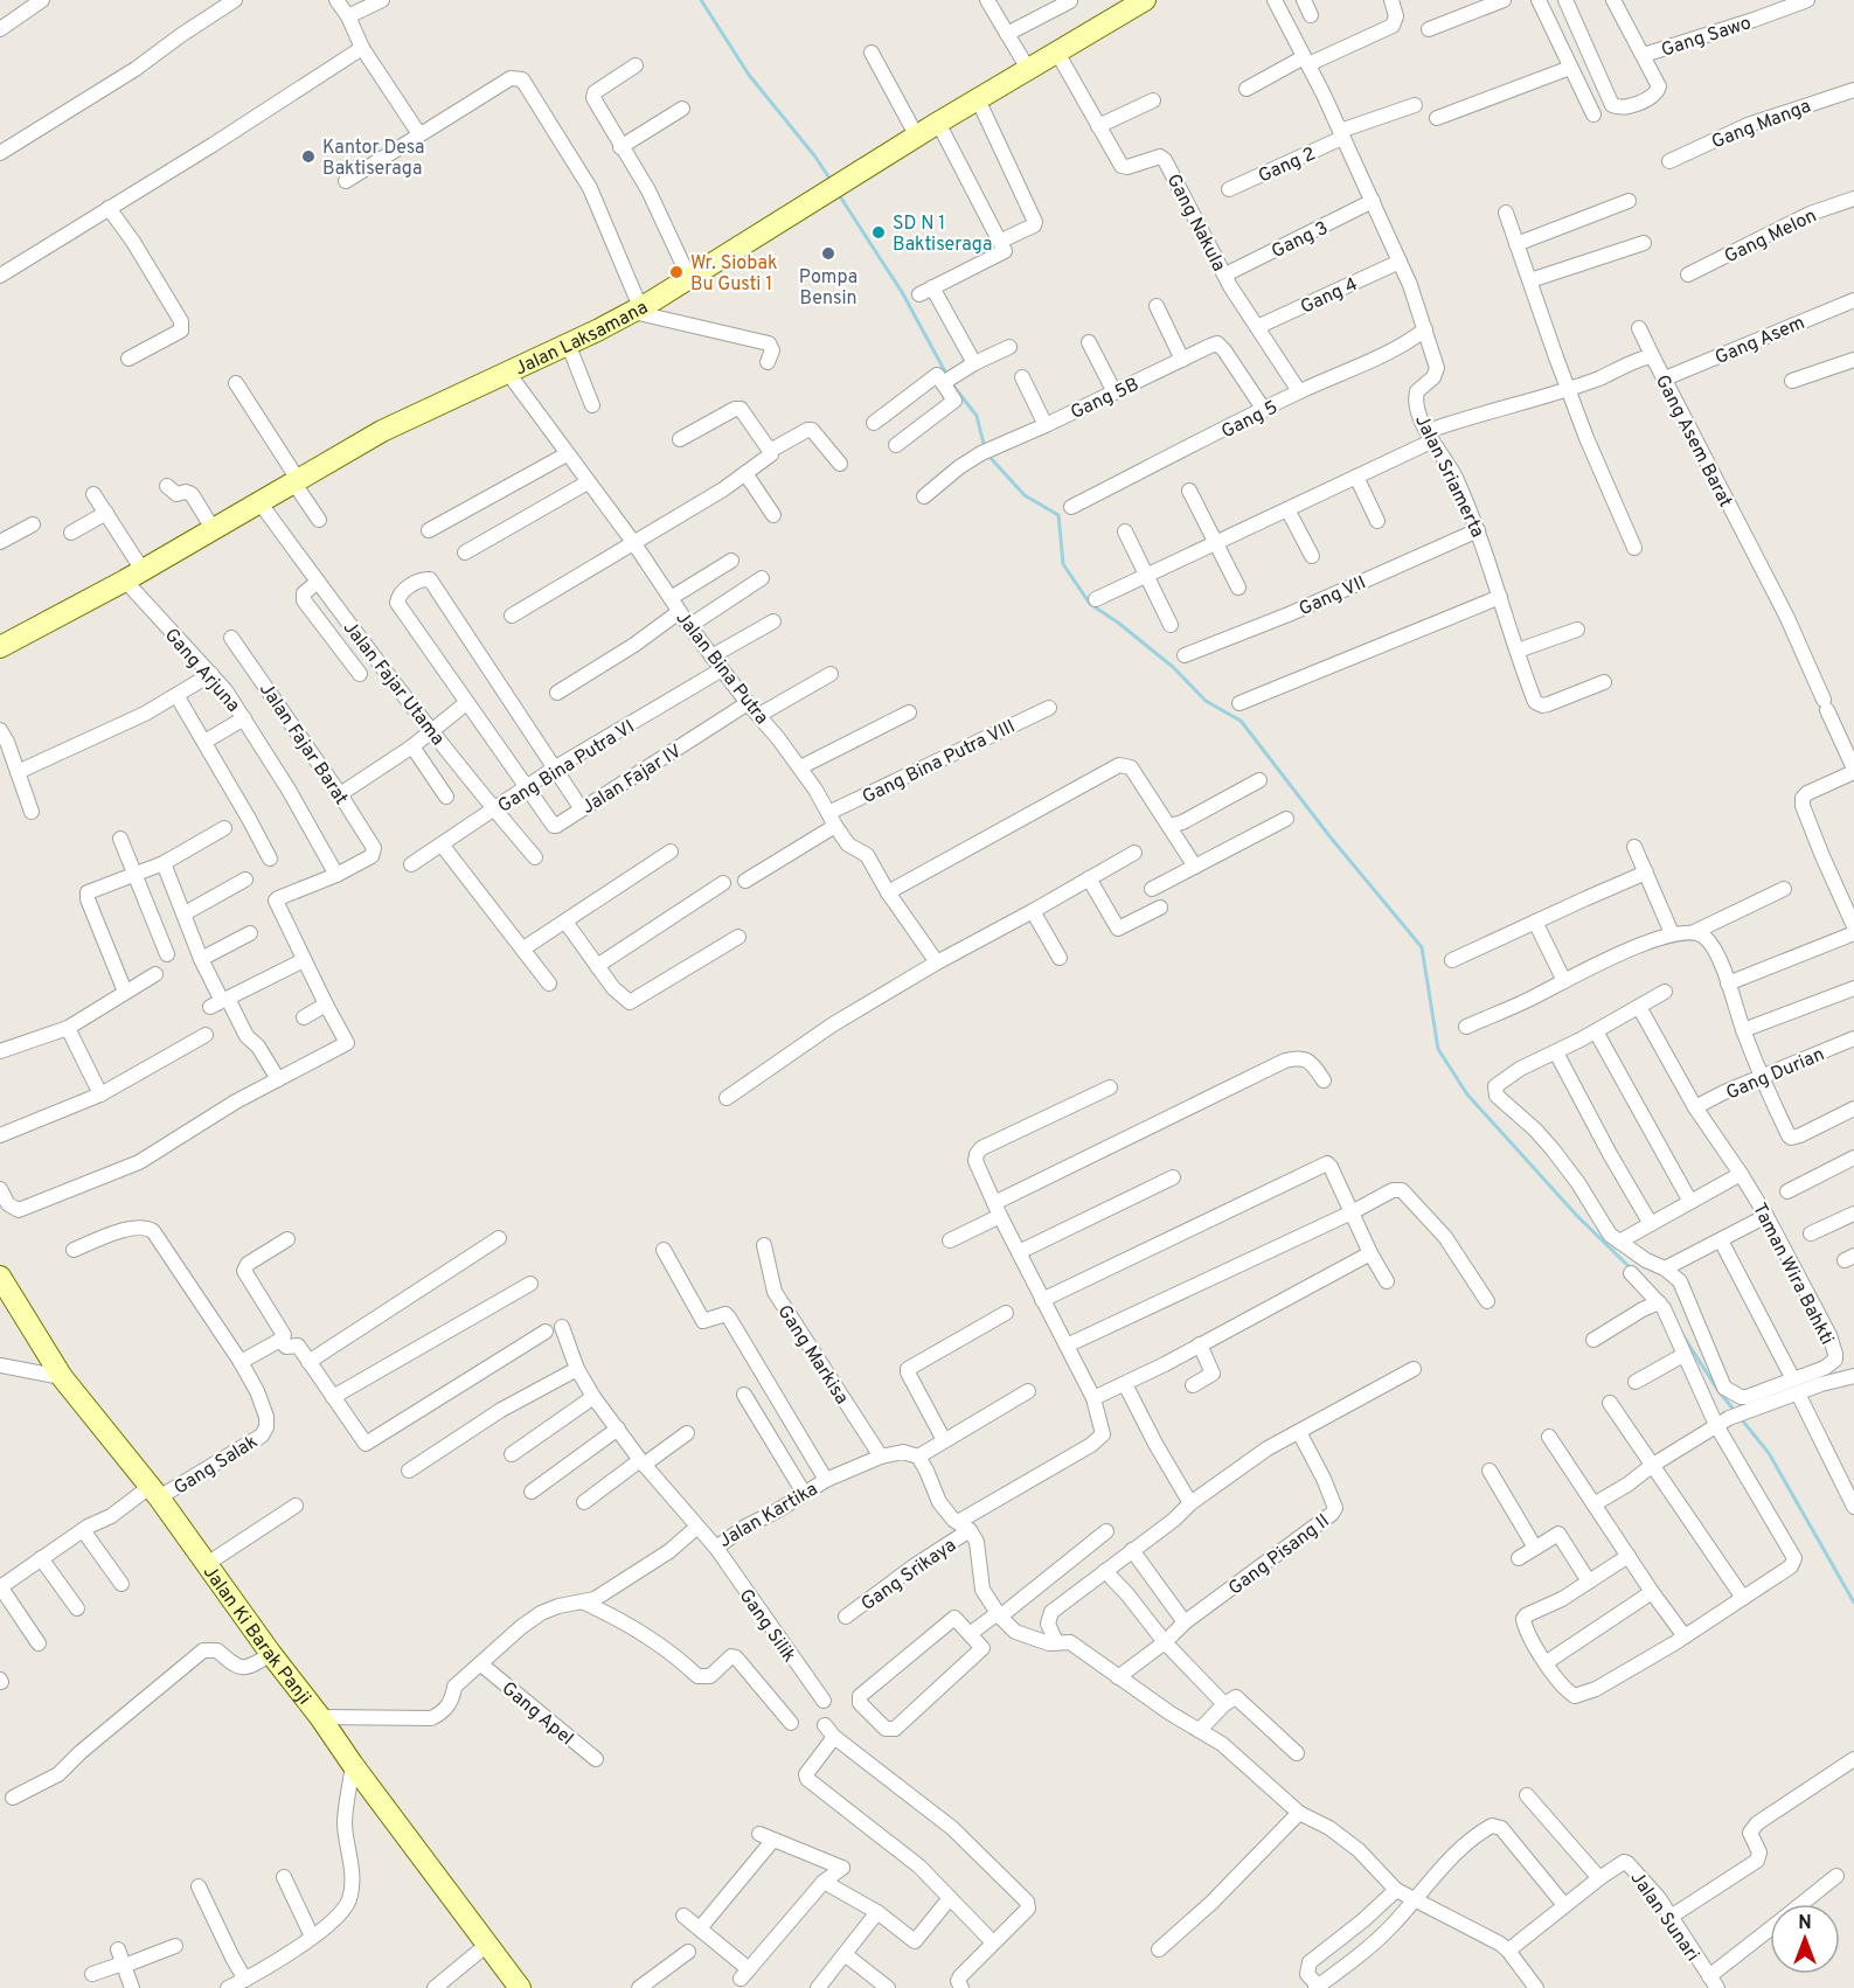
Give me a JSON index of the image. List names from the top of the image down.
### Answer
{
  "streets": {
    "main road": ["Jalan Laksamana", "Jalan Ki Barak Panji"],
    "street": [
      "Gang Sawo",
      "Gang Manga",
      "Gang 2",
      "Gang Nakula",
      "Gang Melon",
      "Gang 3",
      "Gang 4",
      "Gang Asem",
      "Gang 5B",
      "Gang 5",
      "Gang Asem Barat",
      "Jalan Sriamerta",
      "Gang VII",
      "Jalan Bina Putra",
      "Gang Arjuna",
      "Jalan Fajar Utama",
      "Jalan Fajar Barat",
      "Gang Bina Putra VIII",
      "Gang Bina Putra VI",
      "Jalan Fajar IV",
      "Gang Durian",
      "Taman Wira Bahkti",
      "Gang Markisa",
      "Gang Salak",
      "Jalan Kartika",
      "Gang Pisang II",
      "Gang Srikaya",
      "Gang Silik",
      "Gang Apel",
      "Jalan Sunari"
    ]
  },
  "crossings": [
    ["Gang 2", "Jalan Sriamerta"],
    ["Gang Nakula", "Gang 3"],
    ["Gang Nakula", "Gang 4"],
    ["Gang Nakula", "Jalan Laksamana"],
    ["Gang Nakula", "Gang 5"],
    ["Gang 3", "Jalan Sriamerta"],
    ["Gang 4", "Jalan Sriamerta"],
    ["Jalan Laksamana", "Jalan Bina Putra"],
    ["Jalan Laksamana", "Gang Arjuna"],
    ["Jalan Laksamana", "Jalan Fajar Utama"],
    ["Gang Asem", "Gang Asem Barat"],
    ["Gang 5B", "Gang 5"],
    ["Gang 5", "Jalan Sriamerta"],
    ["Gang Asem Barat", "Jalan Sriamerta"],
    ["Jalan Sriamerta", "Gang VII"],
    ["Jalan Bina Putra", "Gang Bina Putra VIII"],
    ["Jalan Bina Putra", "Gang Bina Putra VI"],
    ["Jalan Bina Putra", "Jalan Fajar IV"],
    ["Jalan Fajar Utama", "Gang Bina Putra VI"],
    ["Gang Bina Putra VI", "Jalan Fajar IV"],
    ["Gang Durian", "Taman Wira Bahkti"],
    ["Gang Markisa", "Jalan Kartika"],
    ["Gang Salak", "Jalan Ki Barak Panji"],
    ["Jalan Kartika", "Gang Silik"],
    ["Jalan Kartika", "Jalan Ki Barak Panji"],
    ["Jalan Kartika", "Gang Apel"]
  ],
  "places": [
    "Kantor Desa Baktiseraga",
    "SD N 1 Baktiseraga",
    "Pompa Bensin",
    "Wr. Siobak Bu Gusti 1"
  ],
  "north": "top"
}
